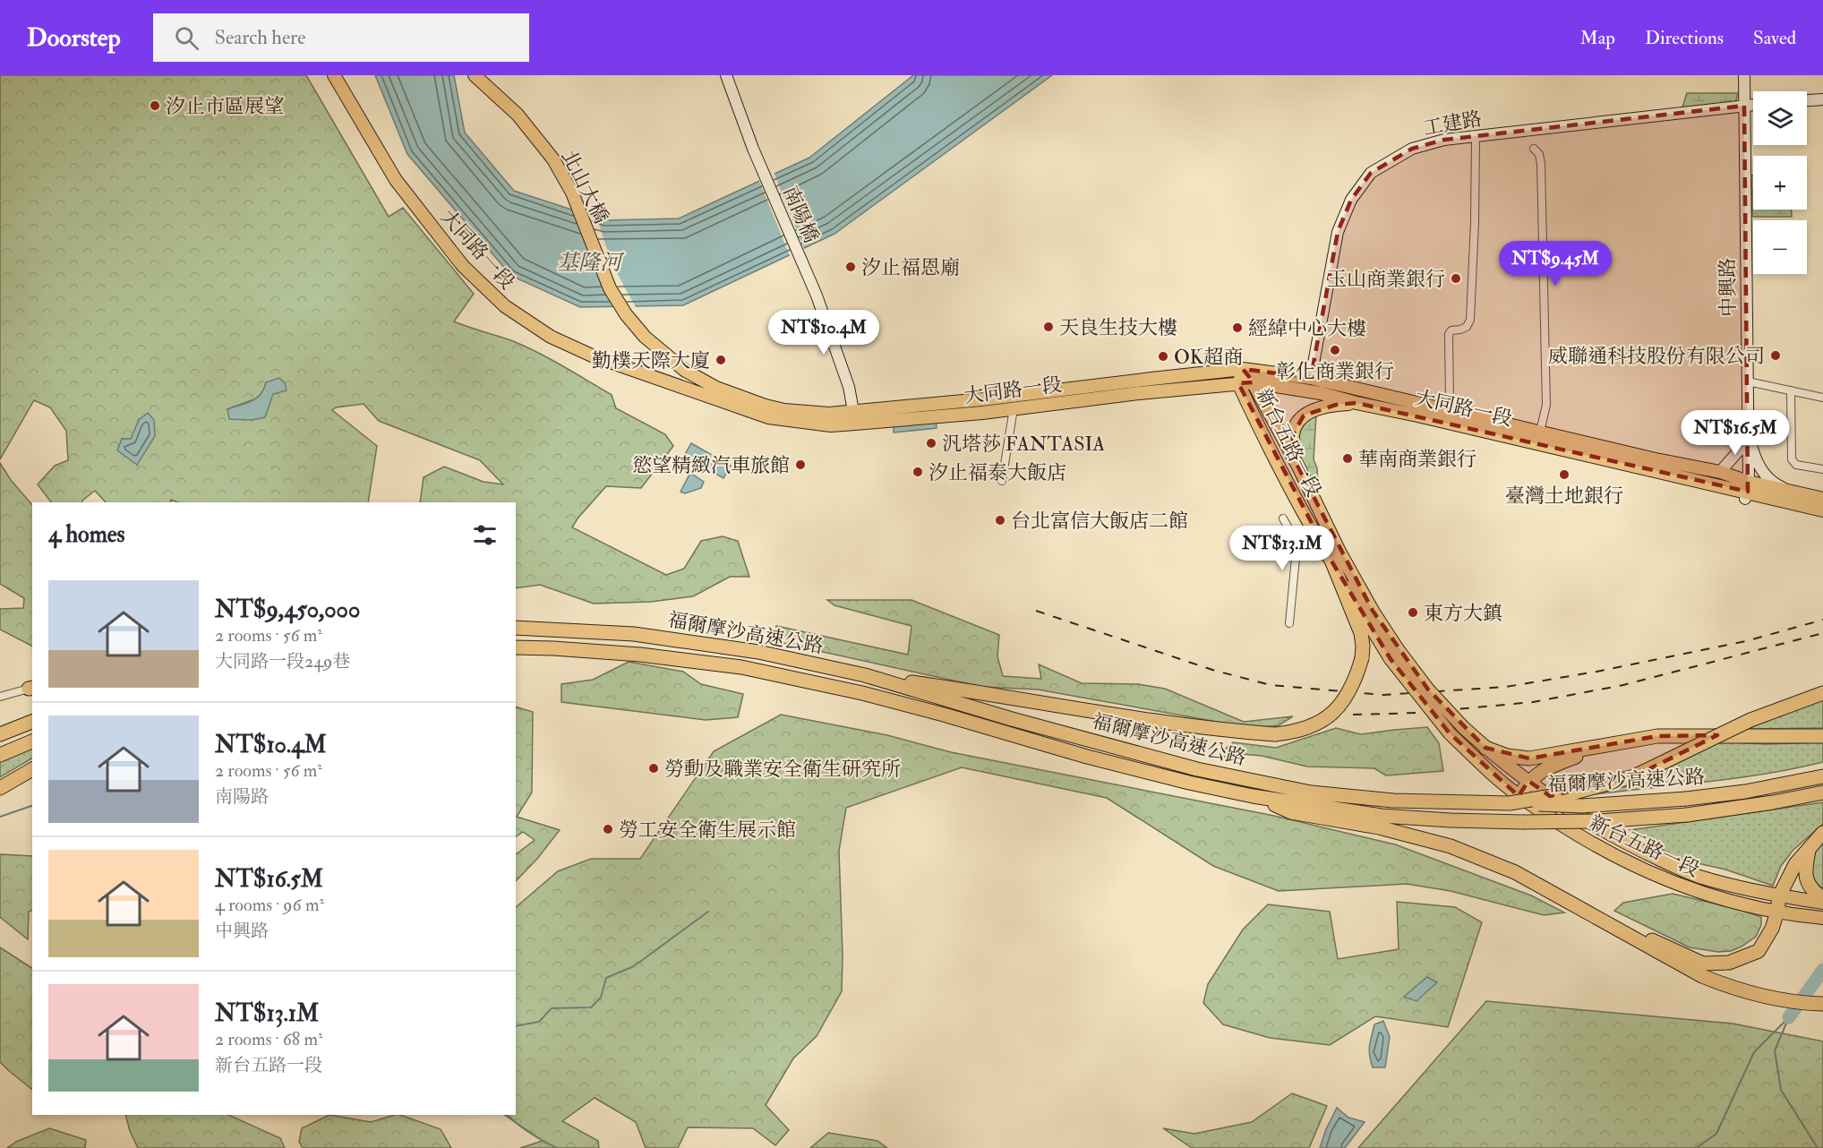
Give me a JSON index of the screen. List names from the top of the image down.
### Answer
{
  "streets": {
    "highway": ["福爾摩沙高速公路"],
    "main road": ["北山大橋", "大同路一段", "新台五路一段"],
    "street": ["工建路", "南陽橋", "中興路"]
  },
  "crossings": [
    ["工建路", "大同路一段"],
    ["工建路", "中興路"],
    ["北山大橋", "大同路一段"],
    ["南陽橋", "大同路一段"],
    ["大同路一段", "中興路"],
    ["大同路一段", "新台五路一段"],
    ["新台五路一段", "福爾摩沙高速公路"]
  ],
  "water": ["基隆河"],
  "places": [
    "汐止市區展望",
    "汐止福恩廟",
    "玉山商業銀行",
    "天良生技大樓",
    "經緯中心大樓",
    "彰化商業銀行",
    "威聯通科技股份有限公司",
    "OK超商",
    "勤樸天際大廈",
    "汎塔莎 FANTASIA",
    "華南商業銀行",
    "慾望精緻汽車旅館",
    "汐止福泰大飯店",
    "臺灣土地銀行",
    "台北富信大飯店二館",
    "東方大鎮",
    "勞動及職業安全衛生研究所",
    "勞工安全衛生展示館"
  ],
  "page": {
    "header": "Doorstep",
    "search": "Search here",
    "nav": ["Map", "Directions", "Saved"],
    "map_buttons": ["+", "−"],
    "price": [
      "NT$9.45M",
      "NT$10.4M",
      "NT$16.5M",
      "NT$13.1M"
    ],
    "heading": "4 homes",
    "list": [
      {
        "name": "NT$9,450,000",
        "note": "2 rooms · 56 m² · 大同路一段249巷"
      },
      {
        "name": "NT$10.4M",
        "note": "2 rooms · 56 m² · 南陽路"
      },
      {
        "name": "NT$16.5M",
        "note": "4 rooms · 96 m² · 中興路"
      },
      {
        "name": "NT$13.1M",
        "note": "2 rooms · 68 m² · 新台五路一段"
      }
    ]
  }
}
